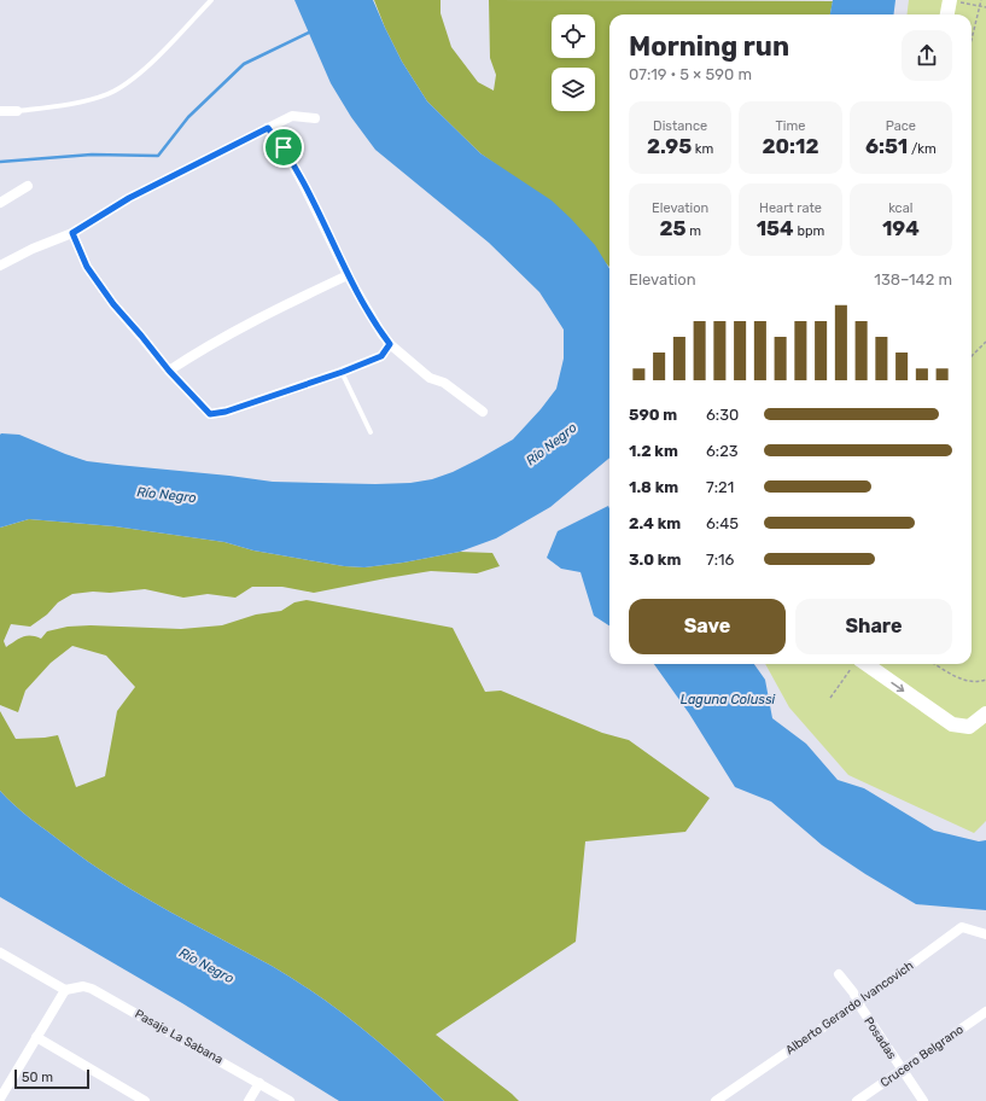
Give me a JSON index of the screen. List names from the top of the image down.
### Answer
{
  "streets": {
    "street": [
      "Alberto Gerardo Ivancovich",
      "Pasaje La Sabana",
      "Posadas",
      "Crucero Belgrano"
    ]
  },
  "crossings": [
    ["Alberto Gerardo Ivancovich", "Posadas"],
    ["Posadas", "Crucero Belgrano"]
  ],
  "water": ["Río Negro", "Laguna Colussi"],
  "scale_bar": "50 m",
  "page": {
    "heading": ["Morning run", "07:19 · 5 × 590 m"],
    "stats": [
      ["Distance", "2.95 km"],
      ["Time", "20:12"],
      ["Pace", "6:51 /km"],
      ["Elevation", "25 m"],
      ["Heart rate", "154 bpm"],
      ["kcal", "194"]
    ],
    "chart": ["Elevation", "138–142 m"],
    "list": [
      {
        "name": "590 m",
        "note": "6:30"
      },
      {
        "name": "1.2 km",
        "note": "6:23"
      },
      {
        "name": "1.8 km",
        "note": "7:21"
      },
      {
        "name": "2.4 km",
        "note": "6:45"
      },
      {
        "name": "3.0 km",
        "note": "7:16"
      }
    ],
    "buttons": ["Save", "Share"],
    "scale": "50 m"
  }
}
